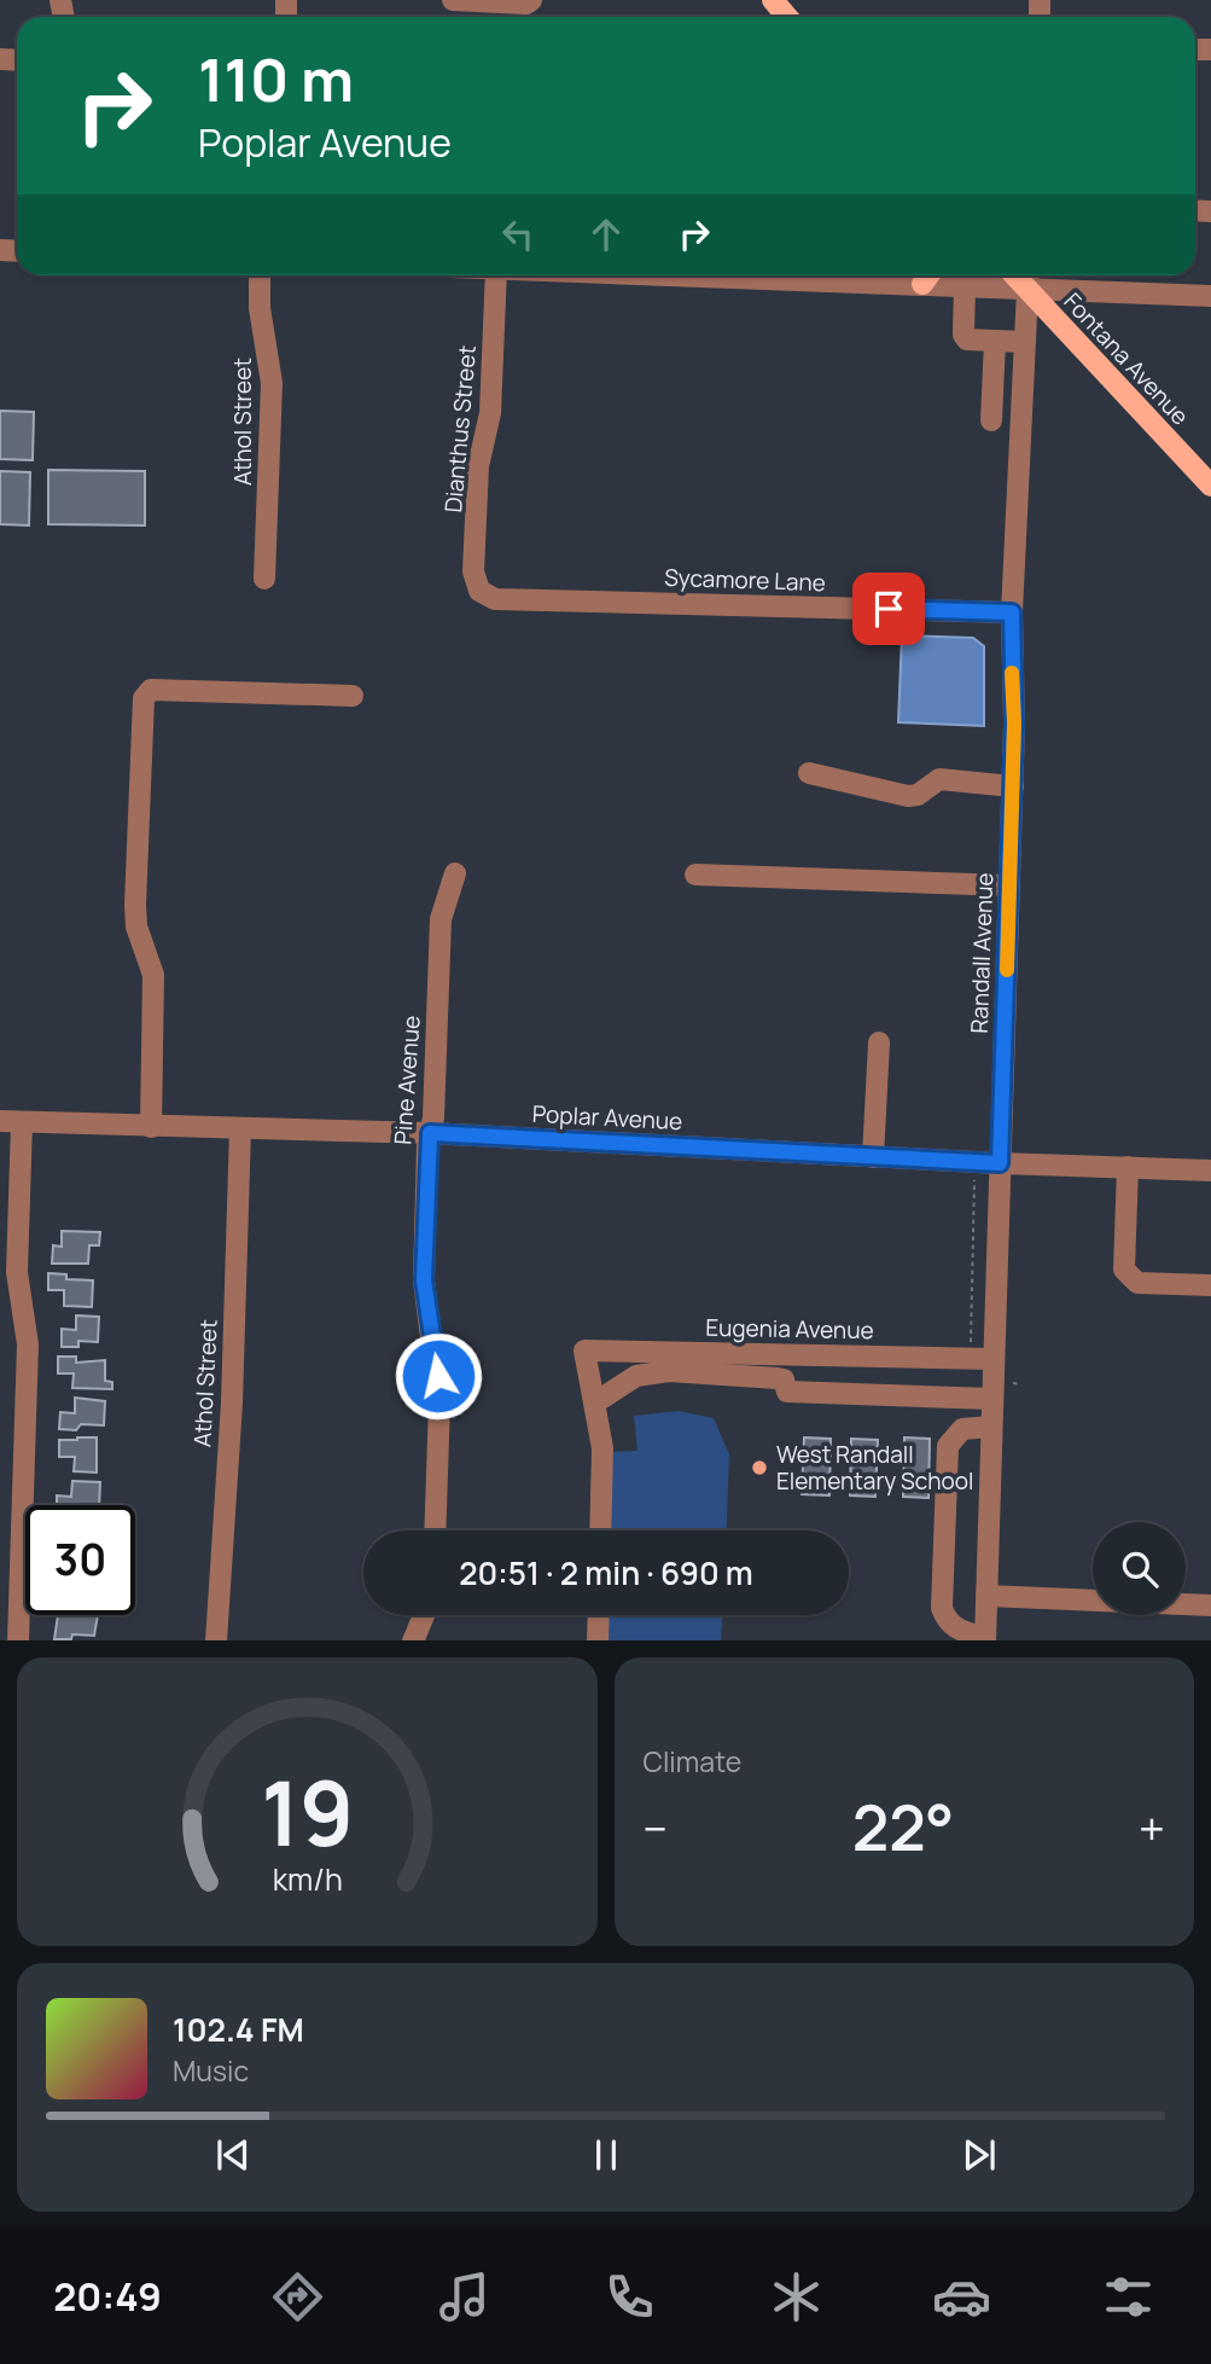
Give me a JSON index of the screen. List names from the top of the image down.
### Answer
{
  "streets": {
    "main road": ["Fontana Avenue"],
    "street": [
      "Athol Street",
      "Dianthus Street",
      "Sycamore Lane",
      "Randall Avenue",
      "Pine Avenue",
      "Poplar Avenue",
      "Eugenia Avenue"
    ]
  },
  "crossings": [
    ["Fontana Avenue", "Randall Avenue"],
    ["Athol Street", "Poplar Avenue"],
    ["Dianthus Street", "Sycamore Lane"],
    ["Sycamore Lane", "Randall Avenue"],
    ["Randall Avenue", "Poplar Avenue"],
    ["Randall Avenue", "Eugenia Avenue"],
    ["Pine Avenue", "Poplar Avenue"]
  ],
  "places": ["West Randall Elementary School"],
  "page": {
    "turn": ["110 m", "Poplar Avenue"],
    "limit": "30",
    "trip": "20:51 · 2 min · 690 m",
    "tile": "Climate",
    "heat": ["−", "22°", "+"],
    "song": ["102.4 FM", "Music"],
    "tabs": "20:49",
    "gauge": ["19", "km/h"]
  }
}
